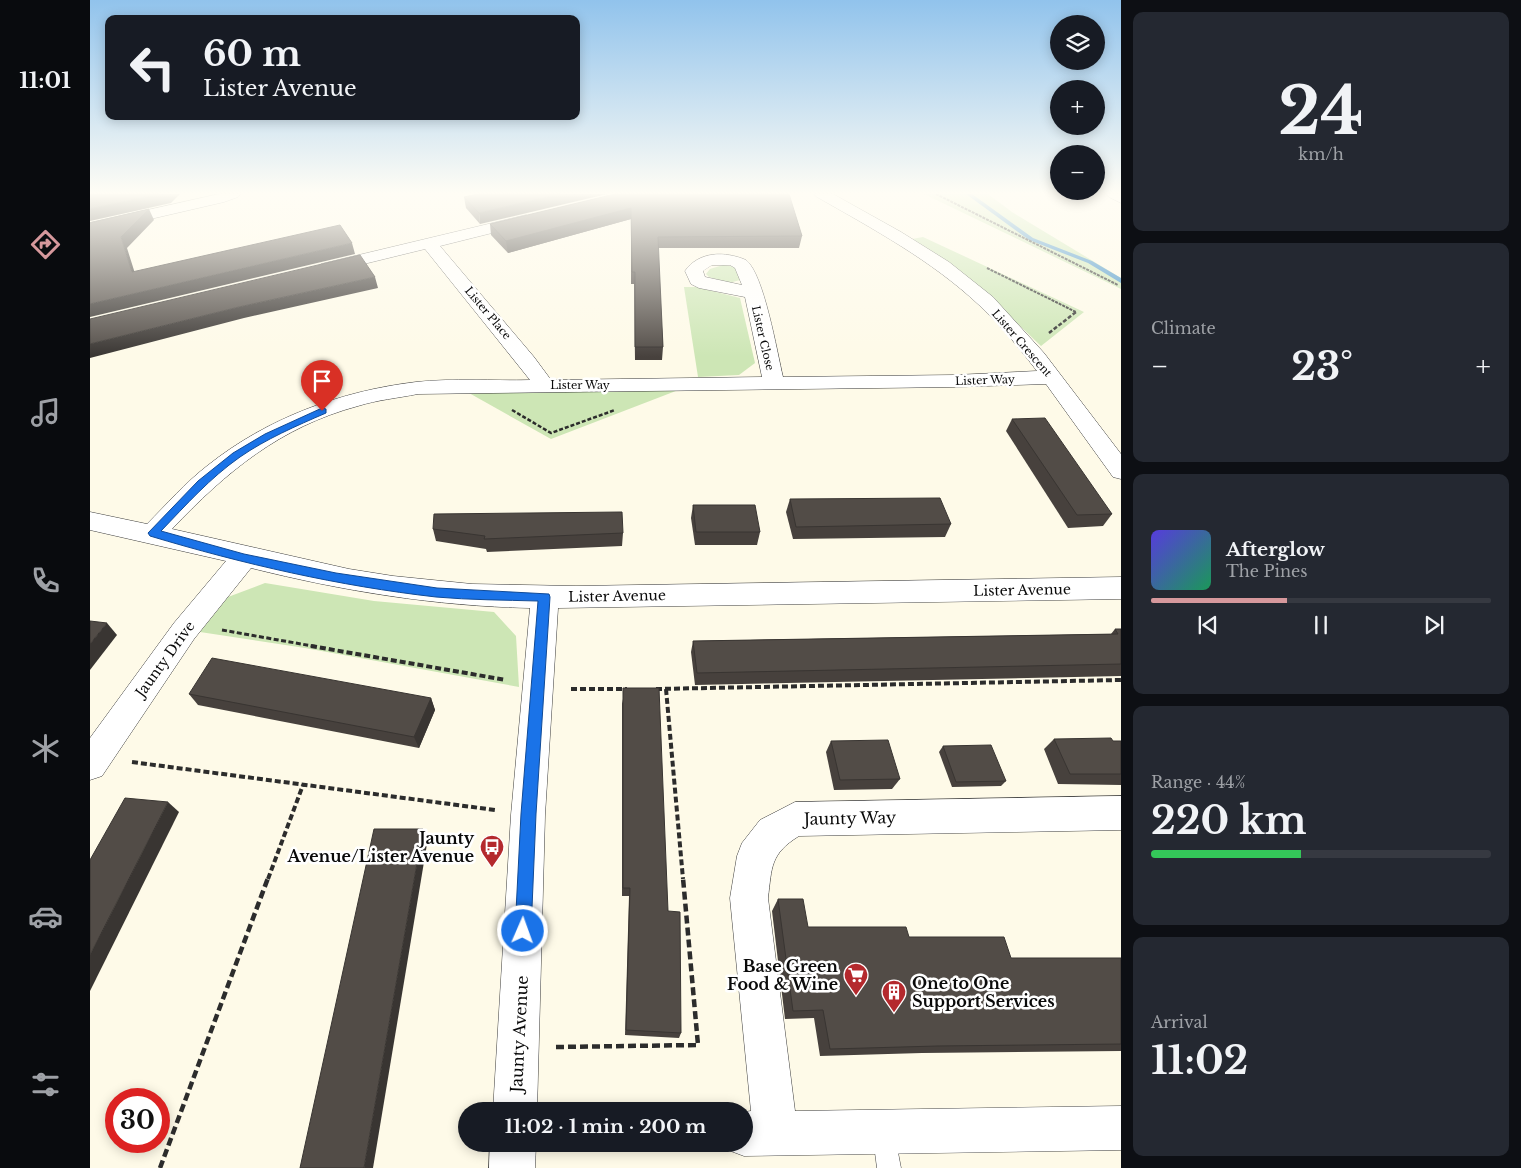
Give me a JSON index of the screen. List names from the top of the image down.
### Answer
{
  "streets": {
    "street": [
      "Lister Place",
      "Lister Close",
      "Lister Crescent",
      "Lister Way",
      "Lister Avenue",
      "Jaunty Drive",
      "Jaunty Way",
      "Jaunty Avenue"
    ]
  },
  "crossings": [
    ["Lister Place", "Lister Way"],
    ["Lister Close", "Lister Way"],
    ["Lister Crescent", "Lister Way"],
    ["Lister Way", "Lister Avenue"],
    ["Lister Avenue", "Jaunty Drive"],
    ["Lister Avenue", "Jaunty Avenue"]
  ],
  "places": {
    "bus stop": ["Jaunty Avenue/Lister Avenue"],
    "supermarket": ["Base Green Food & Wine"],
    "building": ["One to One Support Services"]
  },
  "page": {
    "tabs": "11:01",
    "tile": [
      ["24", "km/h"],
      "Climate",
      ["Range · 44%", "220 km"],
      ["Arrival", "11:02"]
    ],
    "map_buttons": ["+", "−"],
    "turn": ["60 m", "Lister Avenue"],
    "heat": ["−", "23°", "+"],
    "song": ["Afterglow", "The Pines"],
    "limit": "30",
    "trip": "11:02 · 1 min · 200 m"
  }
}
